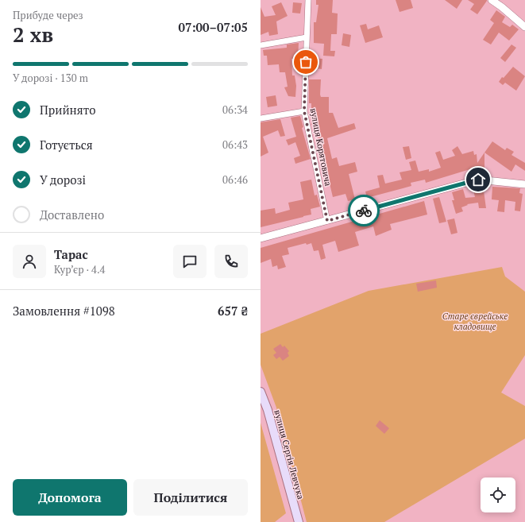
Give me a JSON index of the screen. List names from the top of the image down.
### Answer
{
  "streets": {
    "main road": ["вулиця Сергія Левчука"],
    "street": ["вулиця Корятовича"]
  },
  "parks": ["Старе єврейське кладовище"],
  "page": {
    "heading": ["2 хв", "Прибуде через", "07:00–07:05"],
    "panel": [
      "Тарас",
      "Кур’єр · 4.4",
      "Замовлення #1098",
      "657 ₴"
    ],
    "bar": "У дорозі · 130 m",
    "list": [
      ["Прийнято", "06:34"],
      ["Готується", "06:43"],
      ["У дорозі", "06:46"],
      "Доставлено"
    ],
    "buttons": ["Допомога", "Поділитися"]
  }
}
